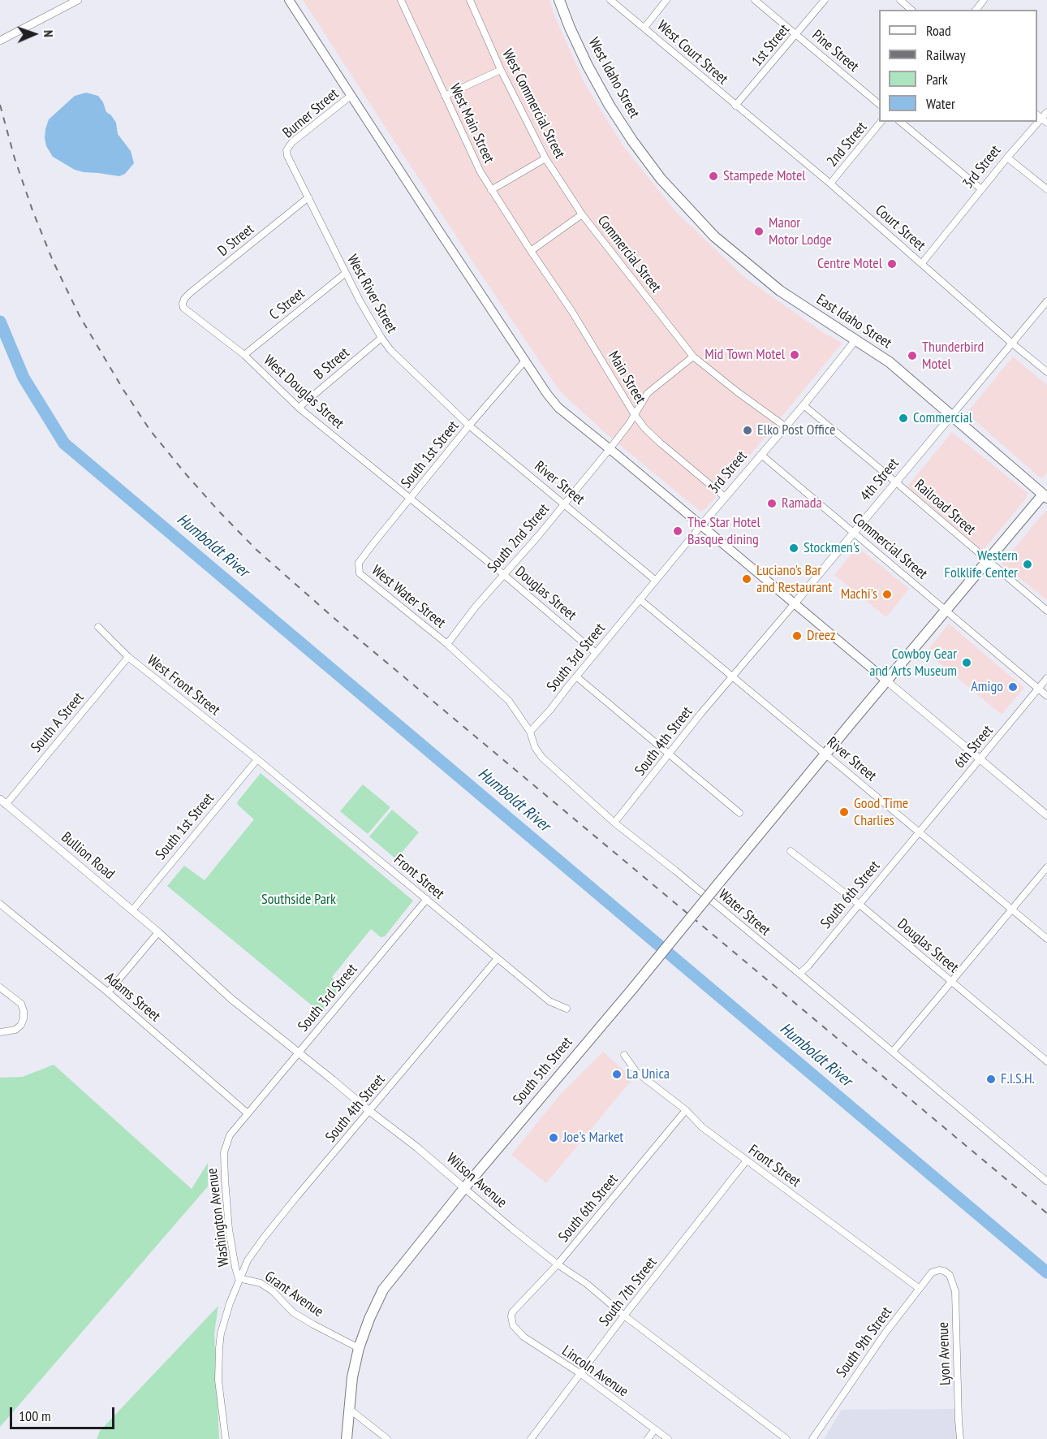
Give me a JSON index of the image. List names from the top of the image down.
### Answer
{
  "streets": {
    "main road": ["West Idaho Street", "East Idaho Street", "South 5th Street"],
    "street": [
      "1st Street",
      "Pine Street",
      "West Court Street",
      "West Commercial Street",
      "Burner Street",
      "West Main Street",
      "2nd Street",
      "3rd Street",
      "Court Street",
      "D Street",
      "Commercial Street",
      "West River Street",
      "C Street",
      "B Street",
      "Main Street",
      "West Douglas Street",
      "South 1st Street",
      "4th Street",
      "River Street",
      "Railroad Street",
      "South 2nd Street",
      "Douglas Street",
      "West Water Street",
      "South 3rd Street",
      "West Front Street",
      "South A Street",
      "South 4th Street",
      "6th Street",
      "Bullion Road",
      "Front Street",
      "South 6th Street",
      "Water Street",
      "Adams Street",
      "Wilson Avenue",
      "Washington Avenue",
      "South 7th Street",
      "Grant Avenue",
      "South 9th Street",
      "Lyon Avenue",
      "Lincoln Avenue"
    ]
  },
  "crossings": [
    ["1st Street", "Pine Street"],
    ["1st Street", "West Court Street"],
    ["1st Street", "Court Street"],
    ["West Court Street", "Court Street"],
    ["West Idaho Street", "East Idaho Street"],
    ["West Commercial Street", "Commercial Street"],
    ["Burner Street", "West River Street"],
    ["West Main Street", "Main Street"],
    ["2nd Street", "Court Street"],
    ["3rd Street", "Court Street"],
    ["3rd Street", "Commercial Street"],
    ["3rd Street", "East Idaho Street"],
    ["3rd Street", "Main Street"],
    ["3rd Street", "River Street"],
    ["3rd Street", "Railroad Street"],
    ["3rd Street", "South 3rd Street"],
    ["Court Street", "4th Street"],
    ["D Street", "West River Street"],
    ["D Street", "West Douglas Street"],
    ["Commercial Street", "4th Street"],
    ["Commercial Street", "6th Street"],
    ["Commercial Street", "South 5th Street"],
    ["West River Street", "C Street"],
    ["West River Street", "B Street"],
    ["West River Street", "South 1st Street"],
    ["West River Street", "River Street"],
    ["C Street", "West Douglas Street"],
    ["East Idaho Street", "4th Street"],
    ["East Idaho Street", "South 5th Street"],
    ["B Street", "West Douglas Street"],
    ["West Douglas Street", "South 1st Street"],
    ["West Douglas Street", "Douglas Street"],
    ["South 1st Street", "River Street"],
    ["South 1st Street", "Douglas Street"],
    ["South 1st Street", "West Water Street"],
    ["South 1st Street", "West Front Street"],
    ["South 1st Street", "Bullion Road"],
    ["South 1st Street", "Front Street"],
    ["4th Street", "River Street"],
    ["4th Street", "Railroad Street"],
    ["4th Street", "South 4th Street"],
    ["River Street", "South 2nd Street"],
    ["River Street", "South 3rd Street"],
    ["River Street", "South 4th Street"],
    ["River Street", "6th Street"],
    ["River Street", "South 6th Street"],
    ["River Street", "South 5th Street"],
    ["Railroad Street", "South 5th Street"],
    ["South 2nd Street", "Douglas Street"],
    ["South 2nd Street", "West Water Street"],
    ["South 2nd Street", "Water Street"],
    ["Douglas Street", "South 3rd Street"],
    ["Douglas Street", "South 6th Street"],
    ["West Water Street", "Water Street"],
    ["South 3rd Street", "Front Street"],
    ["South 3rd Street", "Water Street"],
    ["South 3rd Street", "Adams Street"],
    ["South 3rd Street", "Wilson Avenue"],
    ["South 3rd Street", "Washington Avenue"],
    ["West Front Street", "South A Street"],
    ["West Front Street", "Front Street"],
    ["South A Street", "Bullion Road"],
    ["South 4th Street", "Front Street"],
    ["South 4th Street", "Water Street"],
    ["South 4th Street", "Wilson Avenue"],
    ["South 4th Street", "Washington Avenue"],
    ["South 4th Street", "Grant Avenue"],
    ["6th Street", "South 6th Street"],
    ["Bullion Road", "Wilson Avenue"],
    ["Front Street", "South 6th Street"],
    ["Front Street", "South 7th Street"],
    ["Front Street", "South 9th Street"],
    ["South 6th Street", "Water Street"],
    ["South 6th Street", "Wilson Avenue"],
    ["South 6th Street", "Lincoln Avenue"],
    ["Adams Street", "Washington Avenue"],
    ["South 5th Street", "Wilson Avenue"],
    ["South 5th Street", "Grant Avenue"],
    ["Wilson Avenue", "South 7th Street"],
    ["Washington Avenue", "Grant Avenue"],
    ["South 7th Street", "Lincoln Avenue"],
    ["South 9th Street", "Lyon Avenue"]
  ],
  "water": ["Humboldt River"],
  "parks": ["Southside Park"],
  "places": [
    "Stampede Motel",
    "Manor Motor Lodge",
    "Centre Motel",
    "Mid Town Motel",
    "Thunderbird Motel",
    "Commercial",
    "Elko Post Office",
    "Ramada",
    "The Star Hotel Basque dining",
    "Stockmen's",
    "Western Folklife Center",
    "Luciano's Bar and Restaurant",
    "Machi's",
    "Dreez",
    "Cowboy Gear and Arts Museum",
    "Amigo",
    "Good Time Charlies",
    "La Unica",
    "F.I.S.H.",
    "Joe's Market"
  ],
  "legend": [
    "Road",
    "Railway",
    "Park",
    "Water"
  ],
  "scale_bar": "100 m",
  "north": "right"
}
